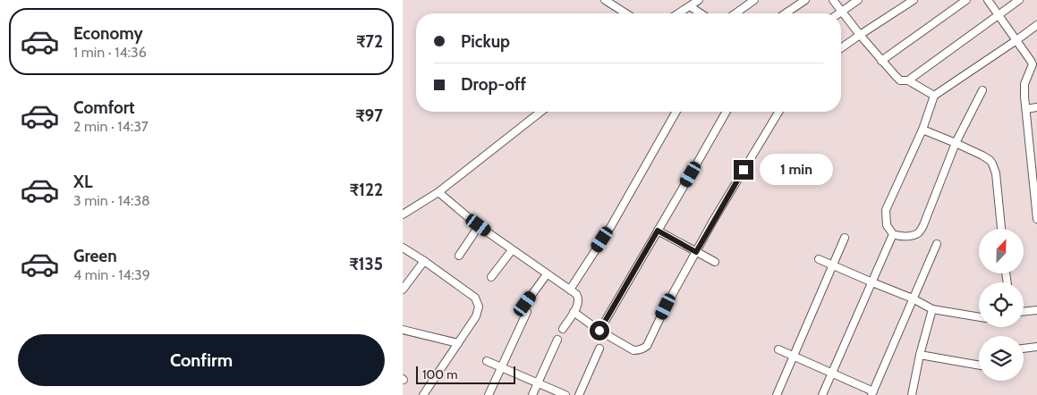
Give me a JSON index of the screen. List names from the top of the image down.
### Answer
{
  "scale_bar": "100 m",
  "north": "top",
  "page": {
    "list": [
      {
        "name": "Economy",
        "note": "1 min · 14:36",
        "value": "₹72"
      },
      {
        "name": "Comfort",
        "note": "2 min · 14:37",
        "value": "₹97"
      },
      {
        "name": "XL",
        "note": "3 min · 14:38",
        "value": "₹122"
      },
      {
        "name": "Green",
        "note": "4 min · 14:39",
        "value": "₹135"
      }
    ],
    "banner": ["Pickup", "Drop-off"],
    "bubble": "1 min",
    "buttons": "Confirm",
    "scale": "100 m"
  }
}
